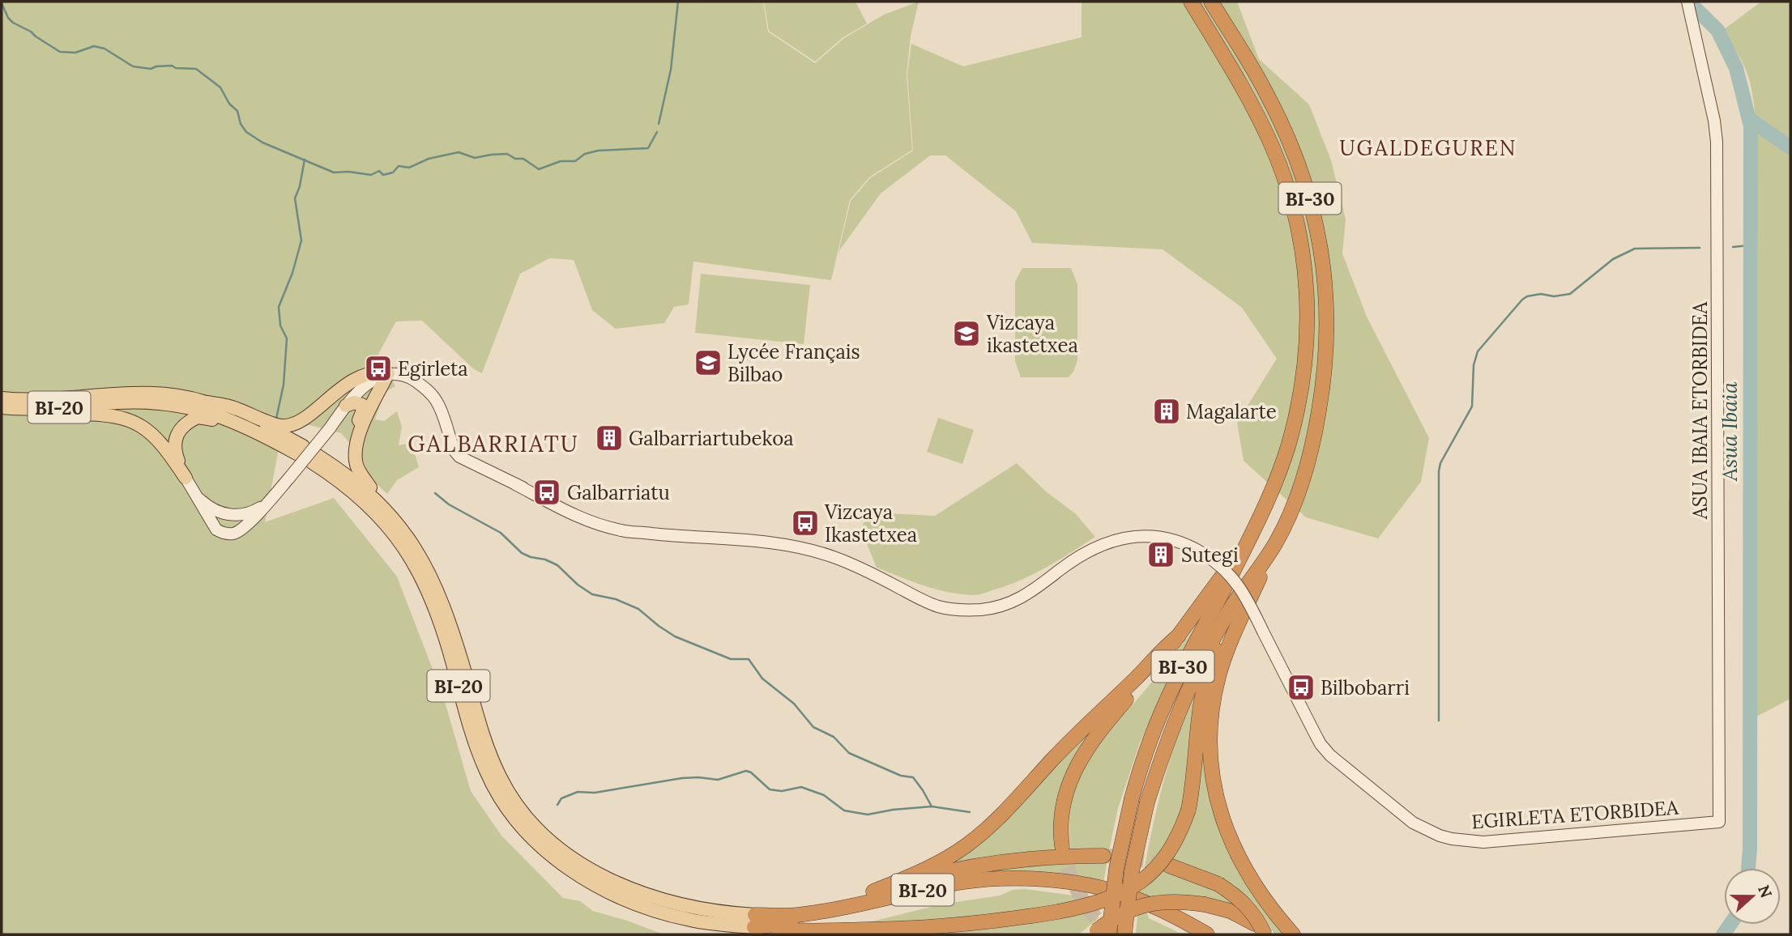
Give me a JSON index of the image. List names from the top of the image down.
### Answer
{
  "streets": {
    "highway": ["BI-30", "BI-20"],
    "street": ["ASUA IBAIA ETORBIDEA", "EGIRLETA ETORBIDEA"]
  },
  "crossings": [
    ["ASUA IBAIA ETORBIDEA", "EGIRLETA ETORBIDEA"]
  ],
  "districts": ["UGALDEGUREN", "GALBARRIATU"],
  "water": ["Asua Ibaia"],
  "places": {
    "school or university": ["Vizcaya ikastetxea", "Lycée Français Bilbao"],
    "bus stop": [
      "Egirleta",
      "Galbarriatu",
      "Vizcaya Ikastetxea",
      "Bilbobarri"
    ],
    "building": ["Magalarte", "Galbarriartubekoa", "Sutegi"]
  },
  "north": "right"
}
